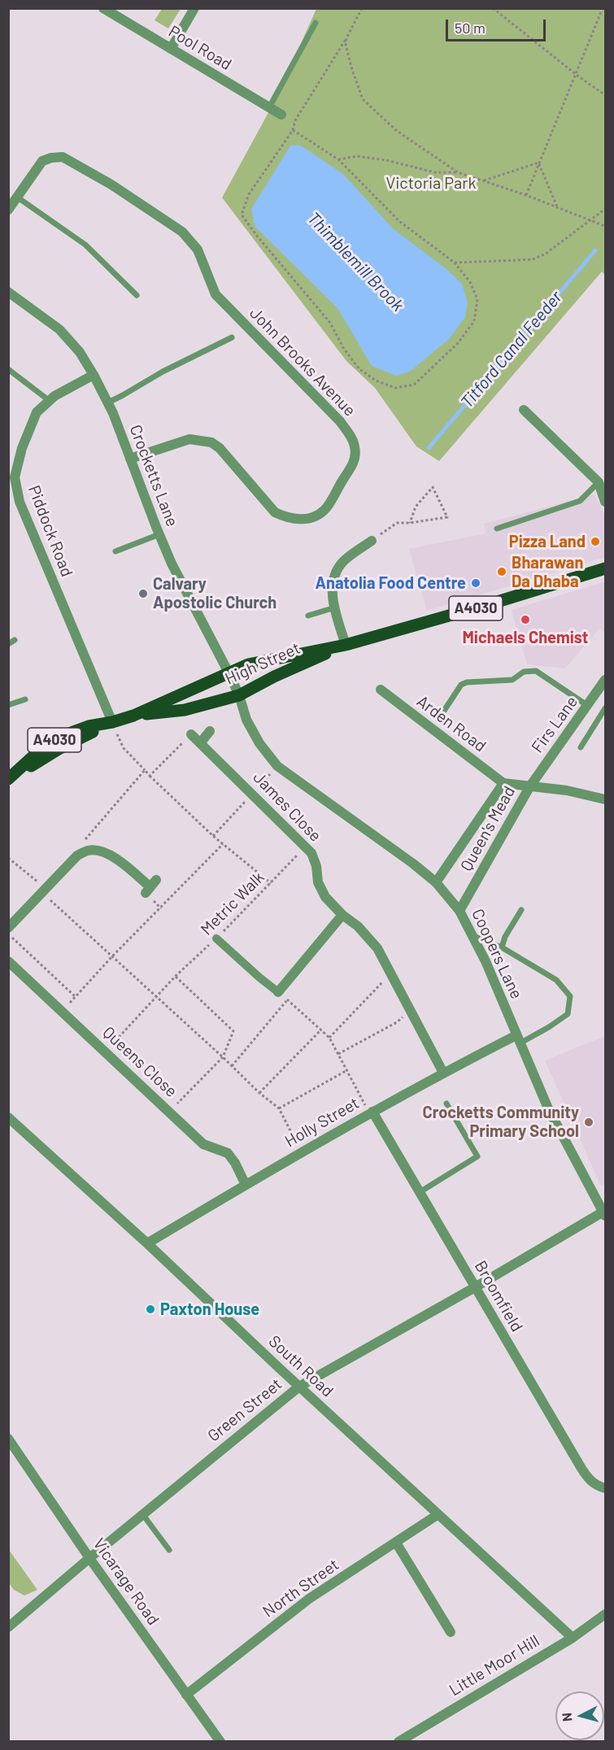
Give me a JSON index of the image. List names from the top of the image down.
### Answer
{
  "streets": {
    "main road": ["A4030", "High Street"],
    "street": [
      "Pool Road",
      "John Brooks Avenue",
      "Crocketts Lane",
      "Piddock Road",
      "Arden Road",
      "Firs Lane",
      "James Close",
      "Queen's Mead",
      "Coopers Lane",
      "Queens Close",
      "Holly Street",
      "Broomfield",
      "South Road",
      "Green Street",
      "Vicarage Road",
      "North Street",
      "Little Moor Hill"
    ],
    "path": ["Metric Walk"]
  },
  "crossings": [
    ["John Brooks Avenue", "Crocketts Lane"],
    ["Crocketts Lane", "Piddock Road"],
    ["Crocketts Lane", "High Street"],
    ["Crocketts Lane", "Coopers Lane"],
    ["Piddock Road", "High Street"],
    ["High Street", "Coopers Lane"],
    ["Arden Road", "Queen's Mead"],
    ["Firs Lane", "Queen's Mead"],
    ["James Close", "Metric Walk"],
    ["James Close", "Holly Street"],
    ["Queen's Mead", "Coopers Lane"],
    ["Metric Walk", "Queens Close"],
    ["Coopers Lane", "Holly Street"],
    ["Coopers Lane", "Green Street"],
    ["Queens Close", "Holly Street"],
    ["Holly Street", "Broomfield"],
    ["Holly Street", "South Road"],
    ["Broomfield", "Green Street"],
    ["South Road", "Green Street"],
    ["South Road", "North Street"],
    ["South Road", "Little Moor Hill"],
    ["Green Street", "Vicarage Road"],
    ["Vicarage Road", "North Street"]
  ],
  "water": ["Thimblemill Brook", "Titford Canal Feeder"],
  "parks": ["Victoria Park"],
  "places": [
    "Pizza Land",
    "Bharawan Da Dhaba",
    "Anatolia Food Centre",
    "Calvary Apostolic Church",
    "Michaels Chemist",
    "Crocketts Community Primary School",
    "Paxton House"
  ],
  "scale_bar": "50 m",
  "north": "left"
}
